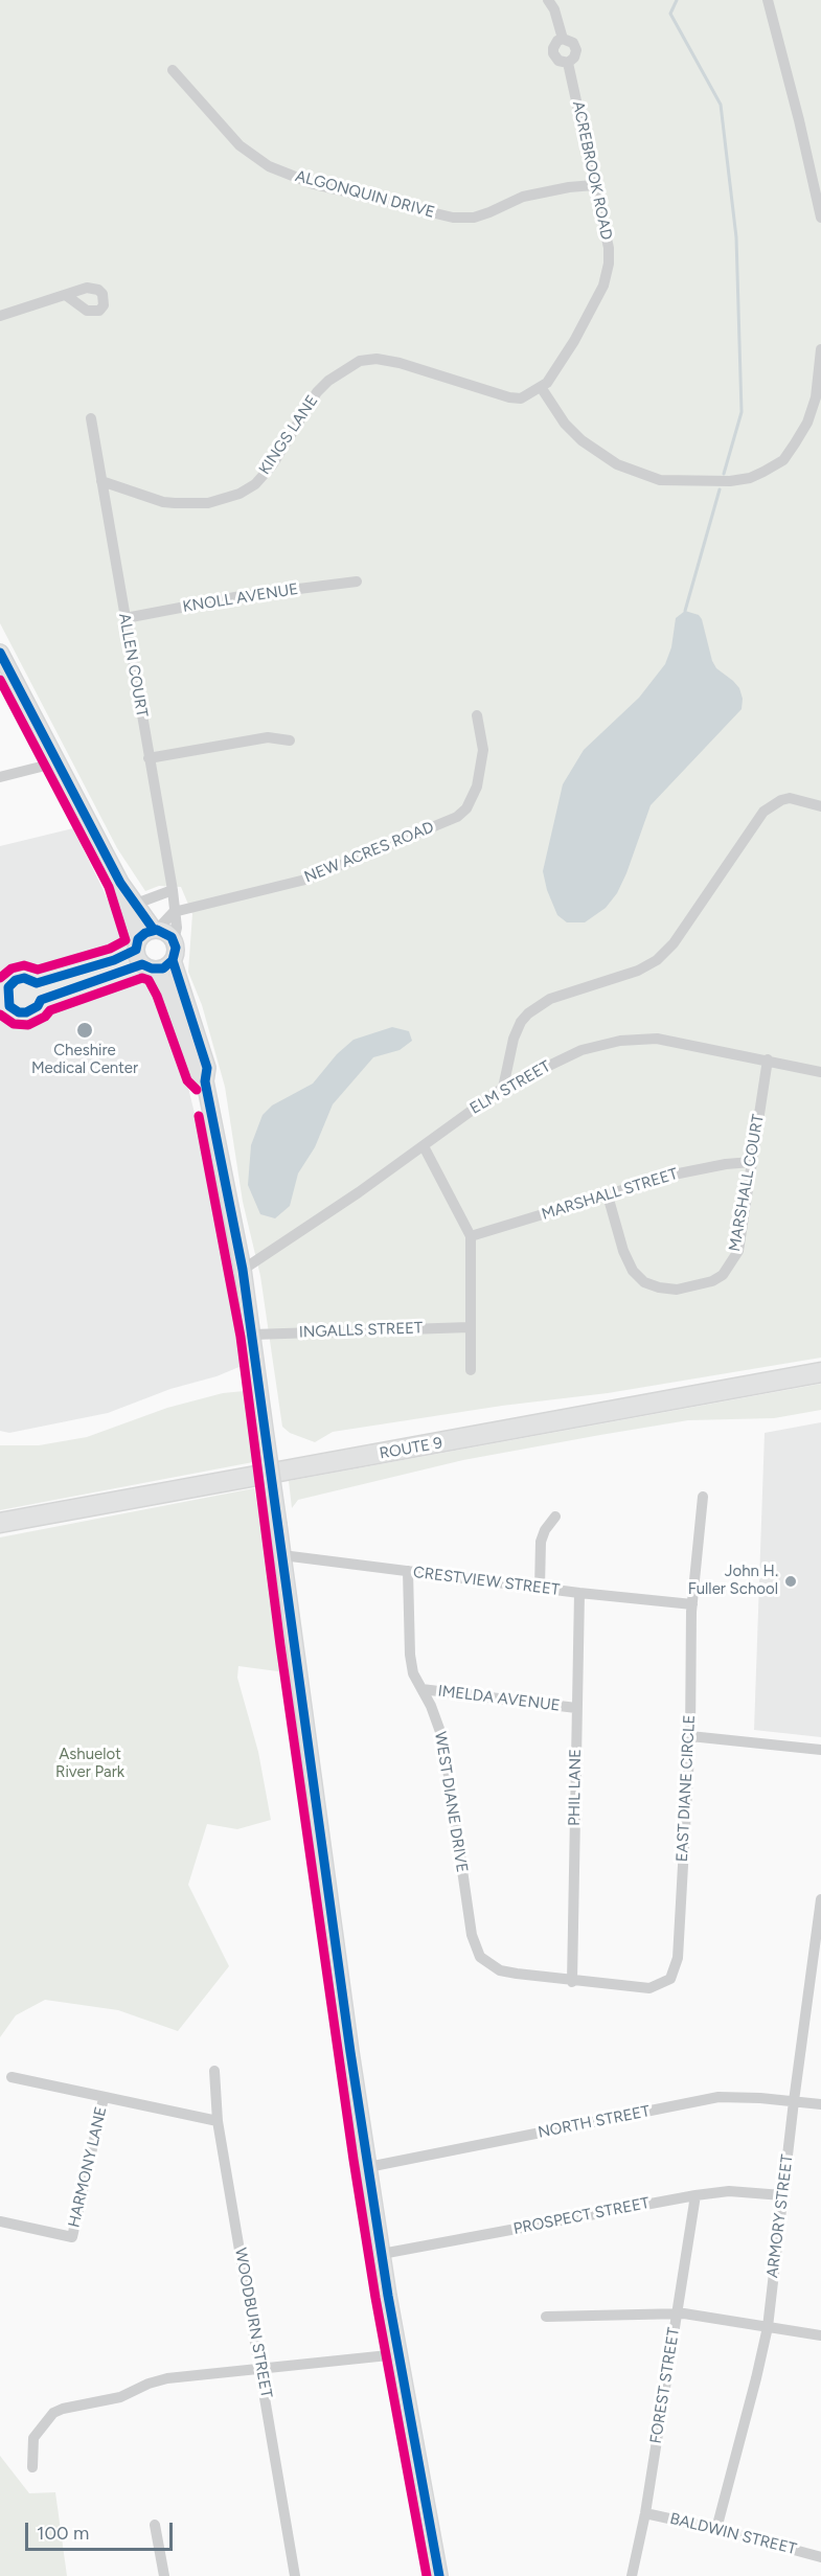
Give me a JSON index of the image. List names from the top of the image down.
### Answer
{
  "streets": {
    "highway": ["ROUTE 9"],
    "street": [
      "ACREBROOK ROAD",
      "ALGONQUIN DRIVE",
      "KINGS LANE",
      "KNOLL AVENUE",
      "ALLEN COURT",
      "NEW ACRES ROAD",
      "ELM STREET",
      "MARSHALL COURT",
      "MARSHALL STREET",
      "INGALLS STREET",
      "CRESTVIEW STREET",
      "IMELDA AVENUE",
      "PHIL LANE",
      "EAST DIANE CIRCLE",
      "WEST DIANE DRIVE",
      "NORTH STREET",
      "HARMONY LANE",
      "PROSPECT STREET",
      "ARMORY STREET",
      "WOODBURN STREET",
      "FOREST STREET",
      "BALDWIN STREET"
    ]
  },
  "crossings": [
    ["ACREBROOK ROAD", "ALGONQUIN DRIVE"],
    ["ACREBROOK ROAD", "KINGS LANE"],
    ["KINGS LANE", "ALLEN COURT"],
    ["KNOLL AVENUE", "ALLEN COURT"],
    ["ALLEN COURT", "NEW ACRES ROAD"],
    ["ELM STREET", "MARSHALL COURT"],
    ["MARSHALL COURT", "MARSHALL STREET"],
    ["CRESTVIEW STREET", "PHIL LANE"],
    ["CRESTVIEW STREET", "EAST DIANE CIRCLE"],
    ["CRESTVIEW STREET", "WEST DIANE DRIVE"],
    ["IMELDA AVENUE", "PHIL LANE"],
    ["IMELDA AVENUE", "WEST DIANE DRIVE"],
    ["PHIL LANE", "EAST DIANE CIRCLE"],
    ["PHIL LANE", "WEST DIANE DRIVE"],
    ["EAST DIANE CIRCLE", "WEST DIANE DRIVE"],
    ["NORTH STREET", "ARMORY STREET"],
    ["PROSPECT STREET", "ARMORY STREET"],
    ["PROSPECT STREET", "FOREST STREET"],
    ["ARMORY STREET", "BALDWIN STREET"],
    ["FOREST STREET", "BALDWIN STREET"]
  ],
  "parks": ["Ashuelot River Park"],
  "places": ["Cheshire Medical Center", "John H. Fuller School"],
  "scale_bar": "100 m"
}
